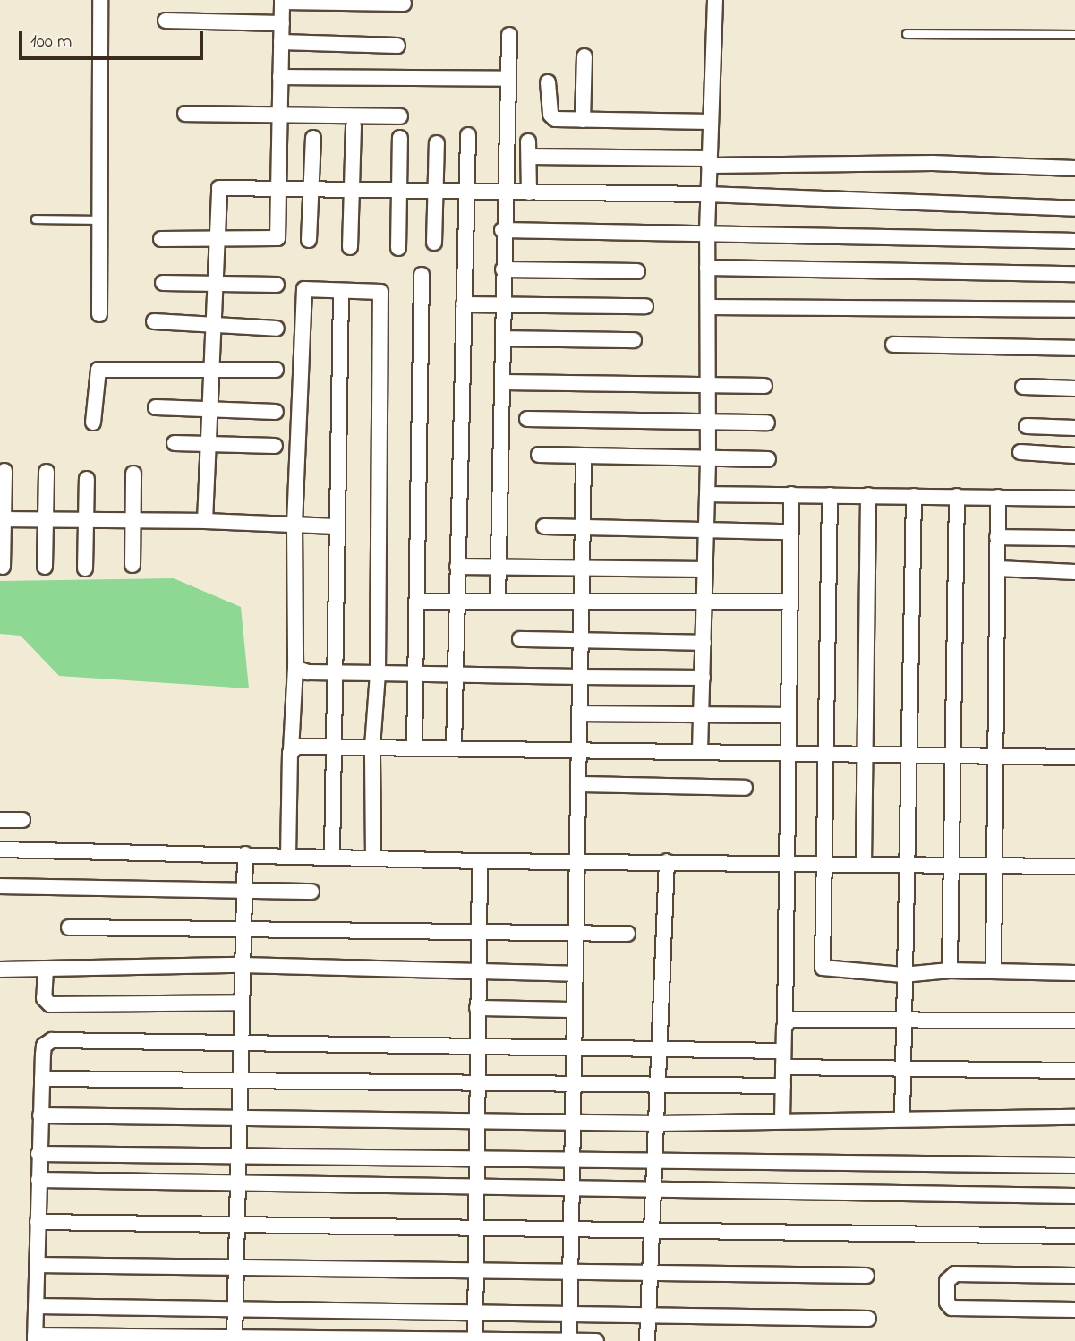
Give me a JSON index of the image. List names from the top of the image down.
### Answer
{
  "scale_bar": "100 m"
}
